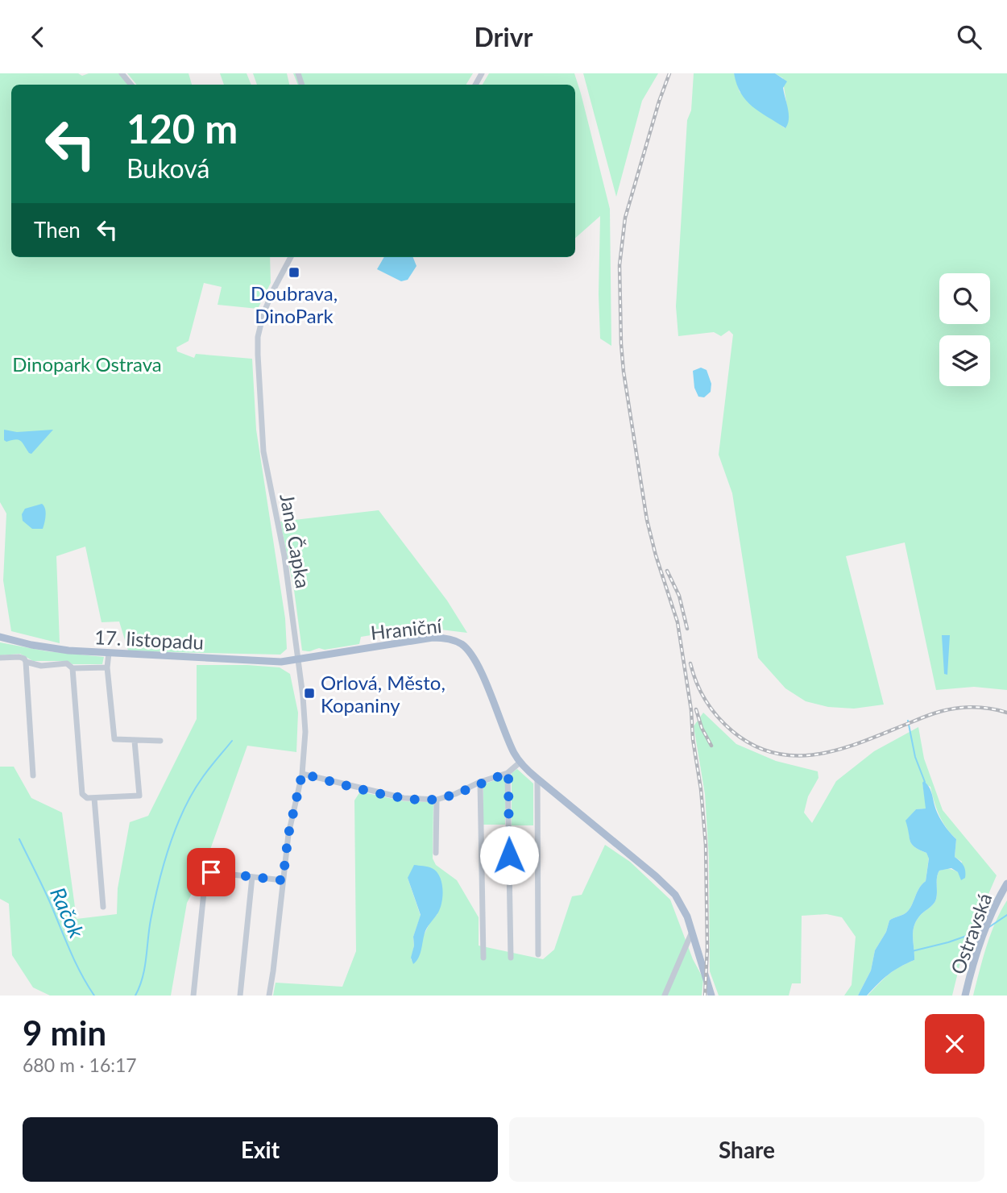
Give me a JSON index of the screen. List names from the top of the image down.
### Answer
{
  "streets": {
    "main road": ["Hraniční", "17. listopadu", "Ostravská"],
    "street": ["Jana Čapka"]
  },
  "crossings": [
    ["Jana Čapka", "Hraniční"],
    ["Jana Čapka", "17. listopadu"],
    ["Hraniční", "17. listopadu"]
  ],
  "water": ["Račok"],
  "parks": ["Dinopark Ostrava"],
  "places": {
    "transit": ["Doubrava, DinoPark", "Orlová, Město, Kopaniny"]
  },
  "page": {
    "header": "Drivr",
    "turn": ["120 m", "Buková"],
    "then": "Then",
    "heading": ["9 min", "680 m · 16:17"],
    "buttons": ["Exit", "Share"]
  }
}
